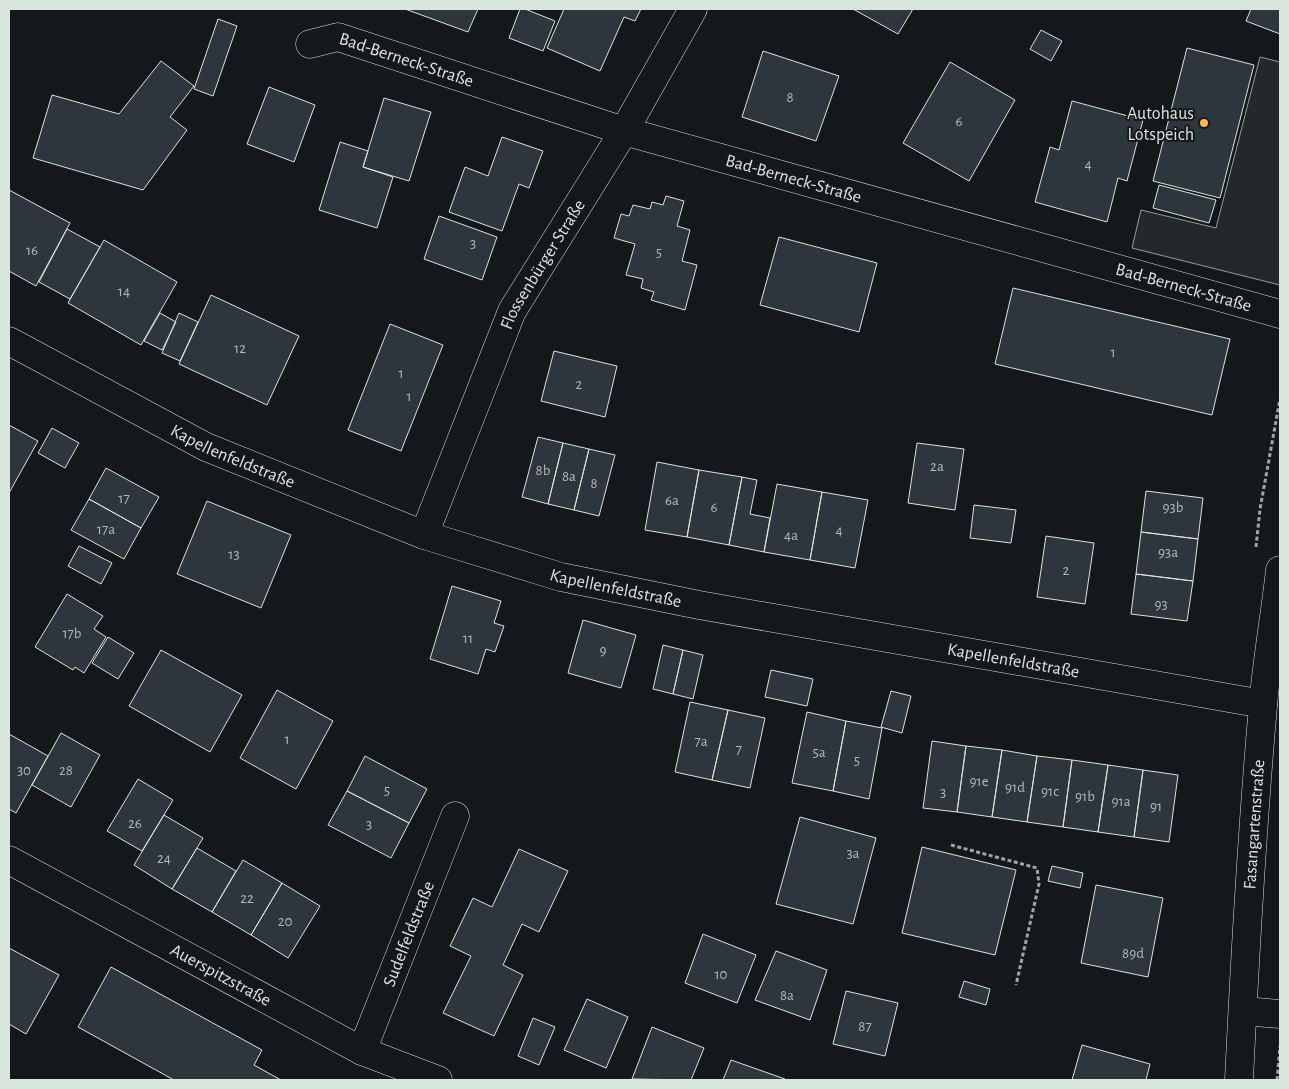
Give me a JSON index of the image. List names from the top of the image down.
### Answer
{
  "streets": {
    "street": [
      "Bad-Berneck-Straße",
      "Flossenbürger Straße",
      "Kapellenfeldstraße",
      "Fasangartenstraße",
      "Sudelfeldstraße",
      "Auerspitzstraße"
    ]
  },
  "crossings": [
    ["Bad-Berneck-Straße", "Flossenbürger Straße"],
    ["Flossenbürger Straße", "Kapellenfeldstraße"],
    ["Kapellenfeldstraße", "Fasangartenstraße"],
    ["Sudelfeldstraße", "Auerspitzstraße"]
  ],
  "places": ["Autohaus Lotspeich"],
  "house_numbers": [
    "8",
    "6",
    "4",
    "3",
    "16",
    "5",
    "14",
    "12",
    "1",
    "1",
    "2",
    "1",
    "2a",
    "8b",
    "8a",
    "8",
    "17",
    "6a",
    "6",
    "93b",
    "17a",
    "4",
    "4a",
    "93a",
    "13",
    "2",
    "93",
    "17b",
    "11",
    "9",
    "1",
    "7a",
    "7",
    "5a",
    "5",
    "30",
    "28",
    "91e",
    "91d",
    "5",
    "91c",
    "3",
    "91b",
    "91a",
    "91",
    "26",
    "3",
    "3a",
    "24",
    "22",
    "20",
    "89d",
    "10",
    "8a",
    "87"
  ]
}
